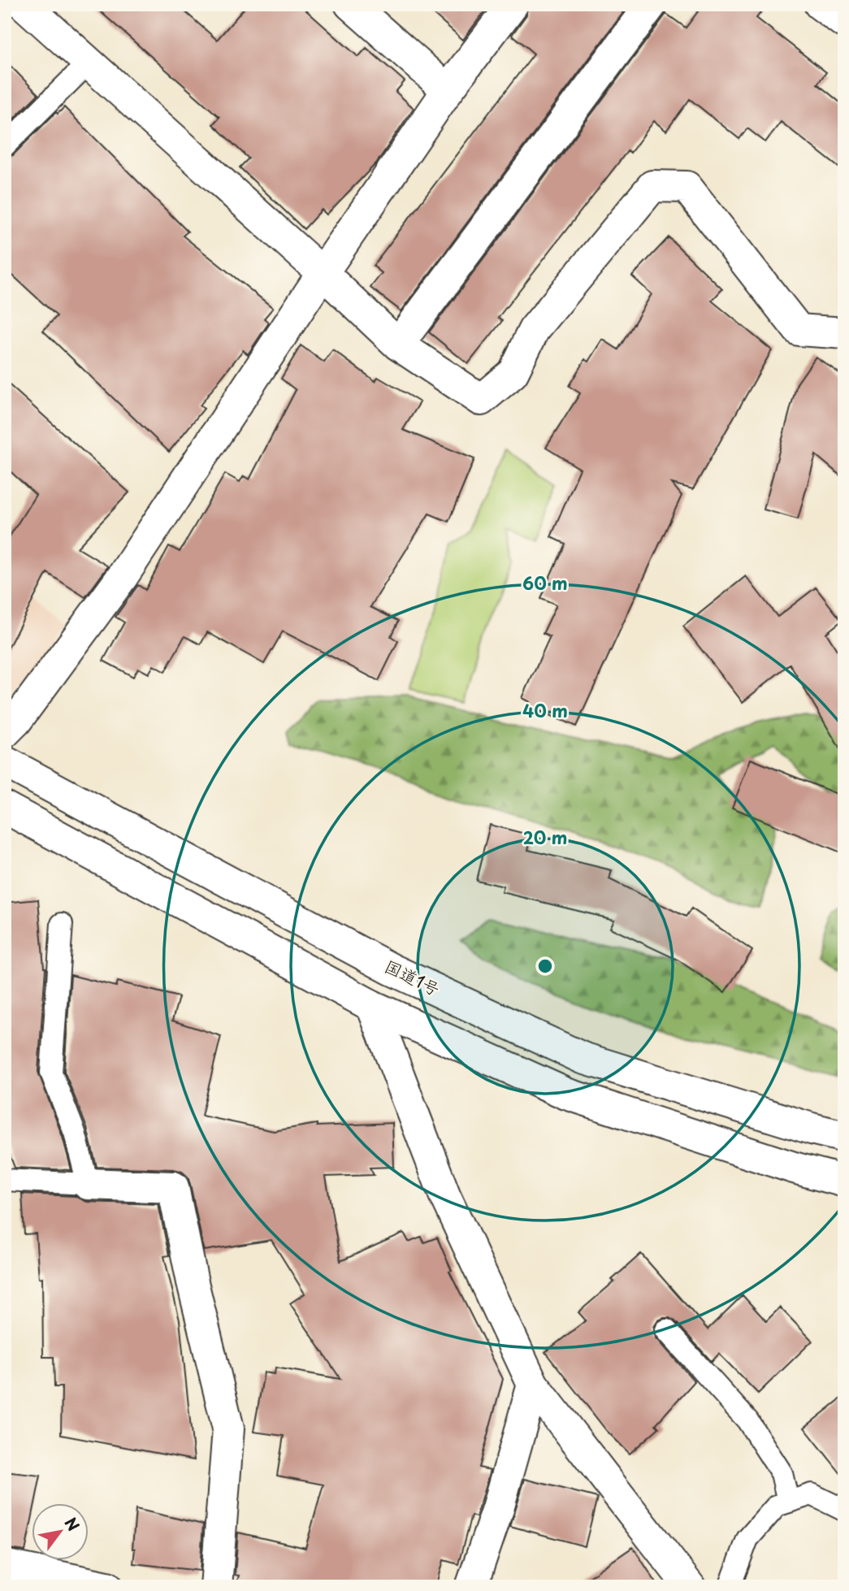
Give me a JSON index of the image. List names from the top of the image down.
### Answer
{
  "streets": {
    "main road": ["国道1号"]
  },
  "north": "top right",
  "rings": ["60 m", "40 m", "20 m"]
}
